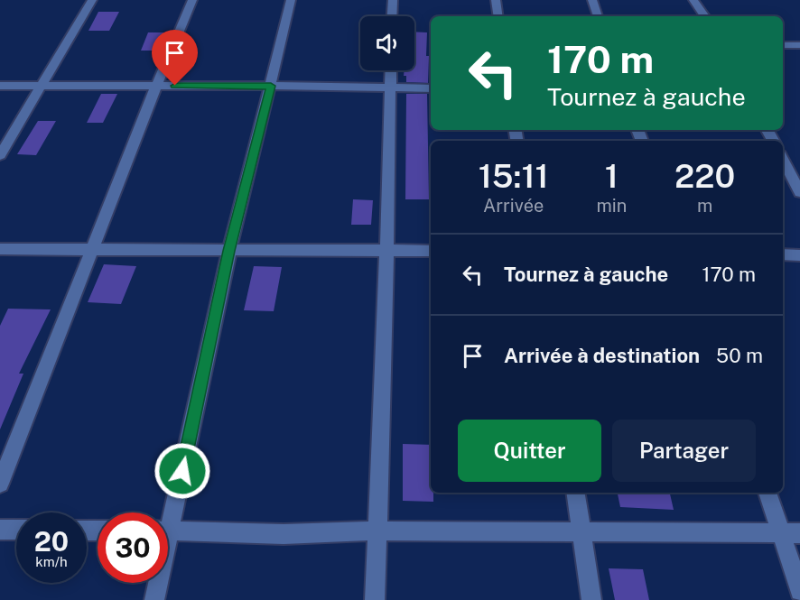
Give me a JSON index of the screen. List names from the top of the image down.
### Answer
{
  "page": {
    "turn": ["170 m", "Tournez à gauche"],
    "eta": [
      "15:11",
      "Arrivée",
      "1",
      "min",
      "220",
      "m"
    ],
    "list": [
      {
        "name": "Tournez à gauche",
        "value": "170 m"
      },
      {
        "name": "Arrivée à destination",
        "value": "50 m"
      }
    ],
    "buttons": ["Quitter", "Partager"],
    "speed": "20 km/h",
    "limit": "30"
  }
}
